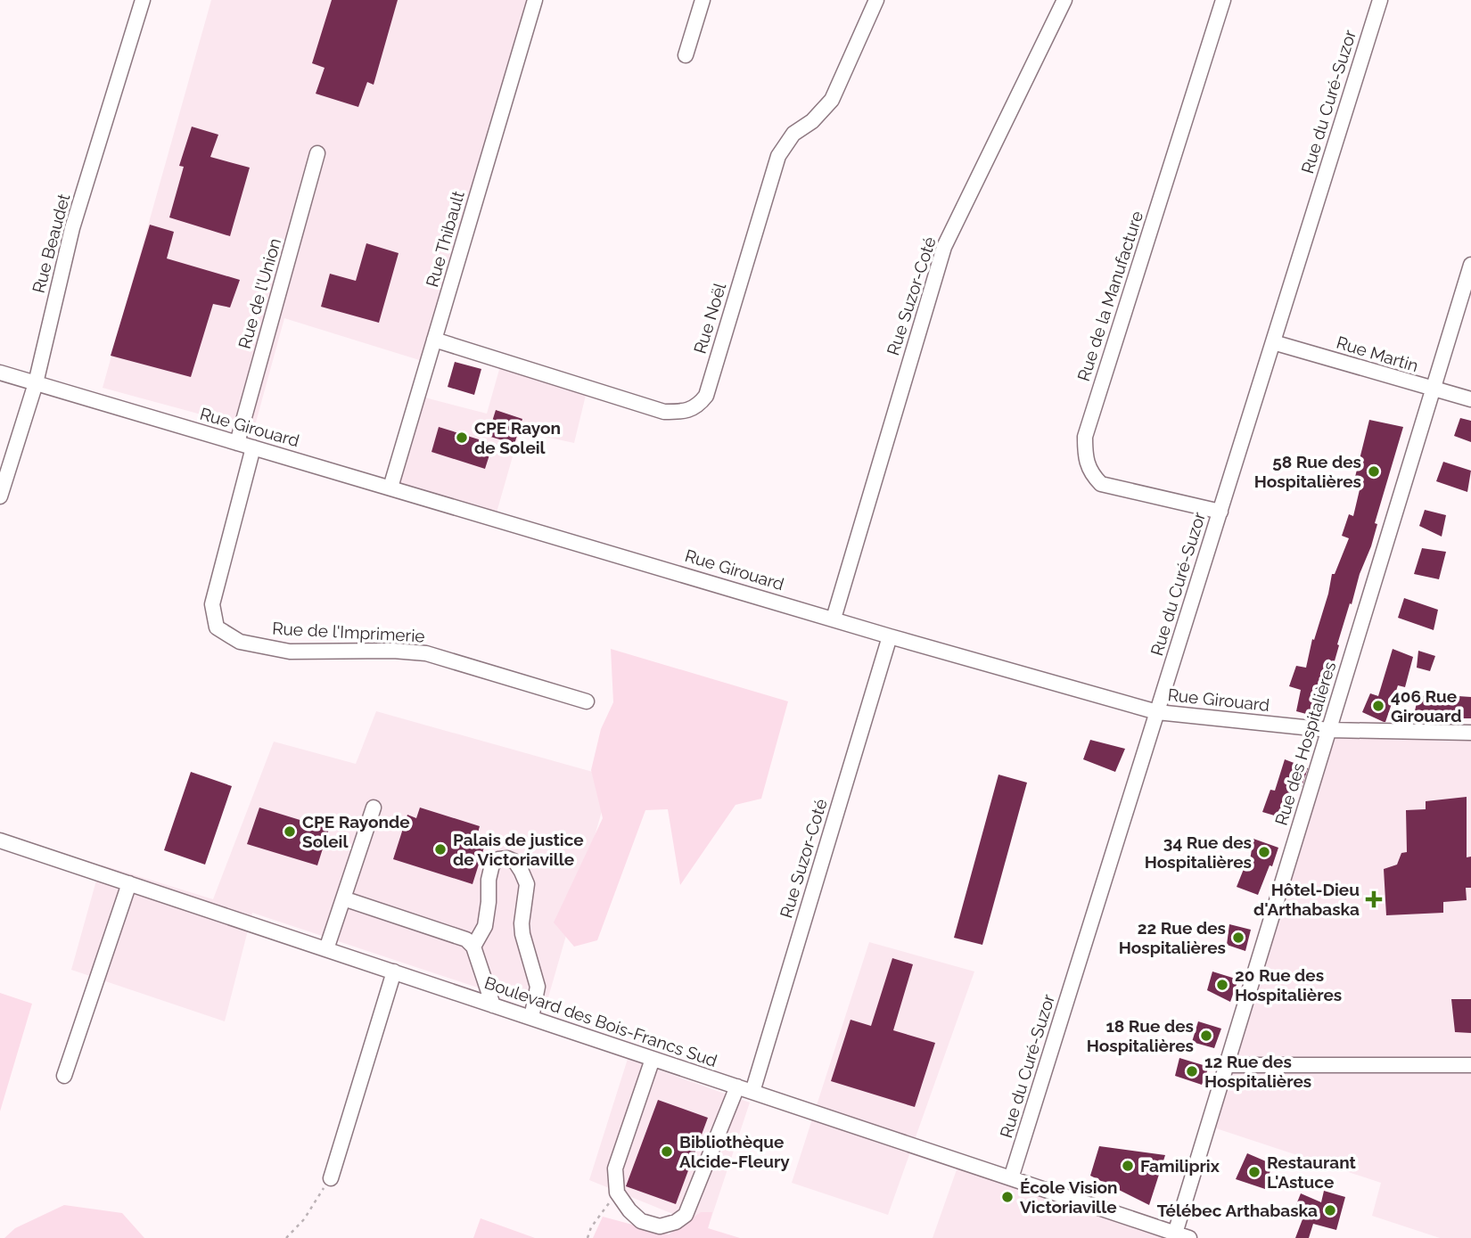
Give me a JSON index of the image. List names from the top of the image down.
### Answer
{
  "streets": {
    "street": [
      "Rue du Curé-Suzor",
      "Rue Thibault",
      "Rue Beaudet",
      "Rue de l'Union",
      "Rue Suzor-Coté",
      "Rue de la Manufacture",
      "Rue Noël",
      "Rue Martin",
      "Rue Girouard",
      "Rue de l'Imprimerie",
      "Rue des Hospitalières",
      "Boulevard des Bois-Francs Sud"
    ]
  },
  "crossings": [
    ["Rue du Curé-Suzor", "Rue de la Manufacture"],
    ["Rue du Curé-Suzor", "Rue Martin"],
    ["Rue du Curé-Suzor", "Rue Girouard"],
    ["Rue du Curé-Suzor", "Boulevard des Bois-Francs Sud"],
    ["Rue Thibault", "Rue Noël"],
    ["Rue Thibault", "Rue Girouard"],
    ["Rue Beaudet", "Rue Girouard"],
    ["Rue de l'Union", "Rue Girouard"],
    ["Rue Suzor-Coté", "Rue Girouard"],
    ["Rue Suzor-Coté", "Boulevard des Bois-Francs Sud"],
    ["Rue Martin", "Rue des Hospitalières"],
    ["Rue Girouard", "Rue de l'Imprimerie"],
    ["Rue Girouard", "Rue des Hospitalières"],
    ["Rue des Hospitalières", "Boulevard des Bois-Francs Sud"]
  ],
  "places": {
    "other": [
      "CPE Rayon de Soleil",
      "58 Rue des Hospitalières",
      "406 Rue Girouard",
      "CPE Rayonde Soleil",
      "Palais de justice de Victoriaville",
      "34 Rue des Hospitalières",
      "22 Rue des Hospitalières",
      "20 Rue des Hospitalières",
      "18 Rue des Hospitalières",
      "12 Rue des Hospitalières",
      "Bibliothèque Alcide-Fleury",
      "Familiprix",
      "Restaurant L'Astuce",
      "École Vision Victoriaville",
      "Télébec Arthabaska"
    ],
    "health": ["Hôtel-Dieu d'Arthabaska"]
  }
}
